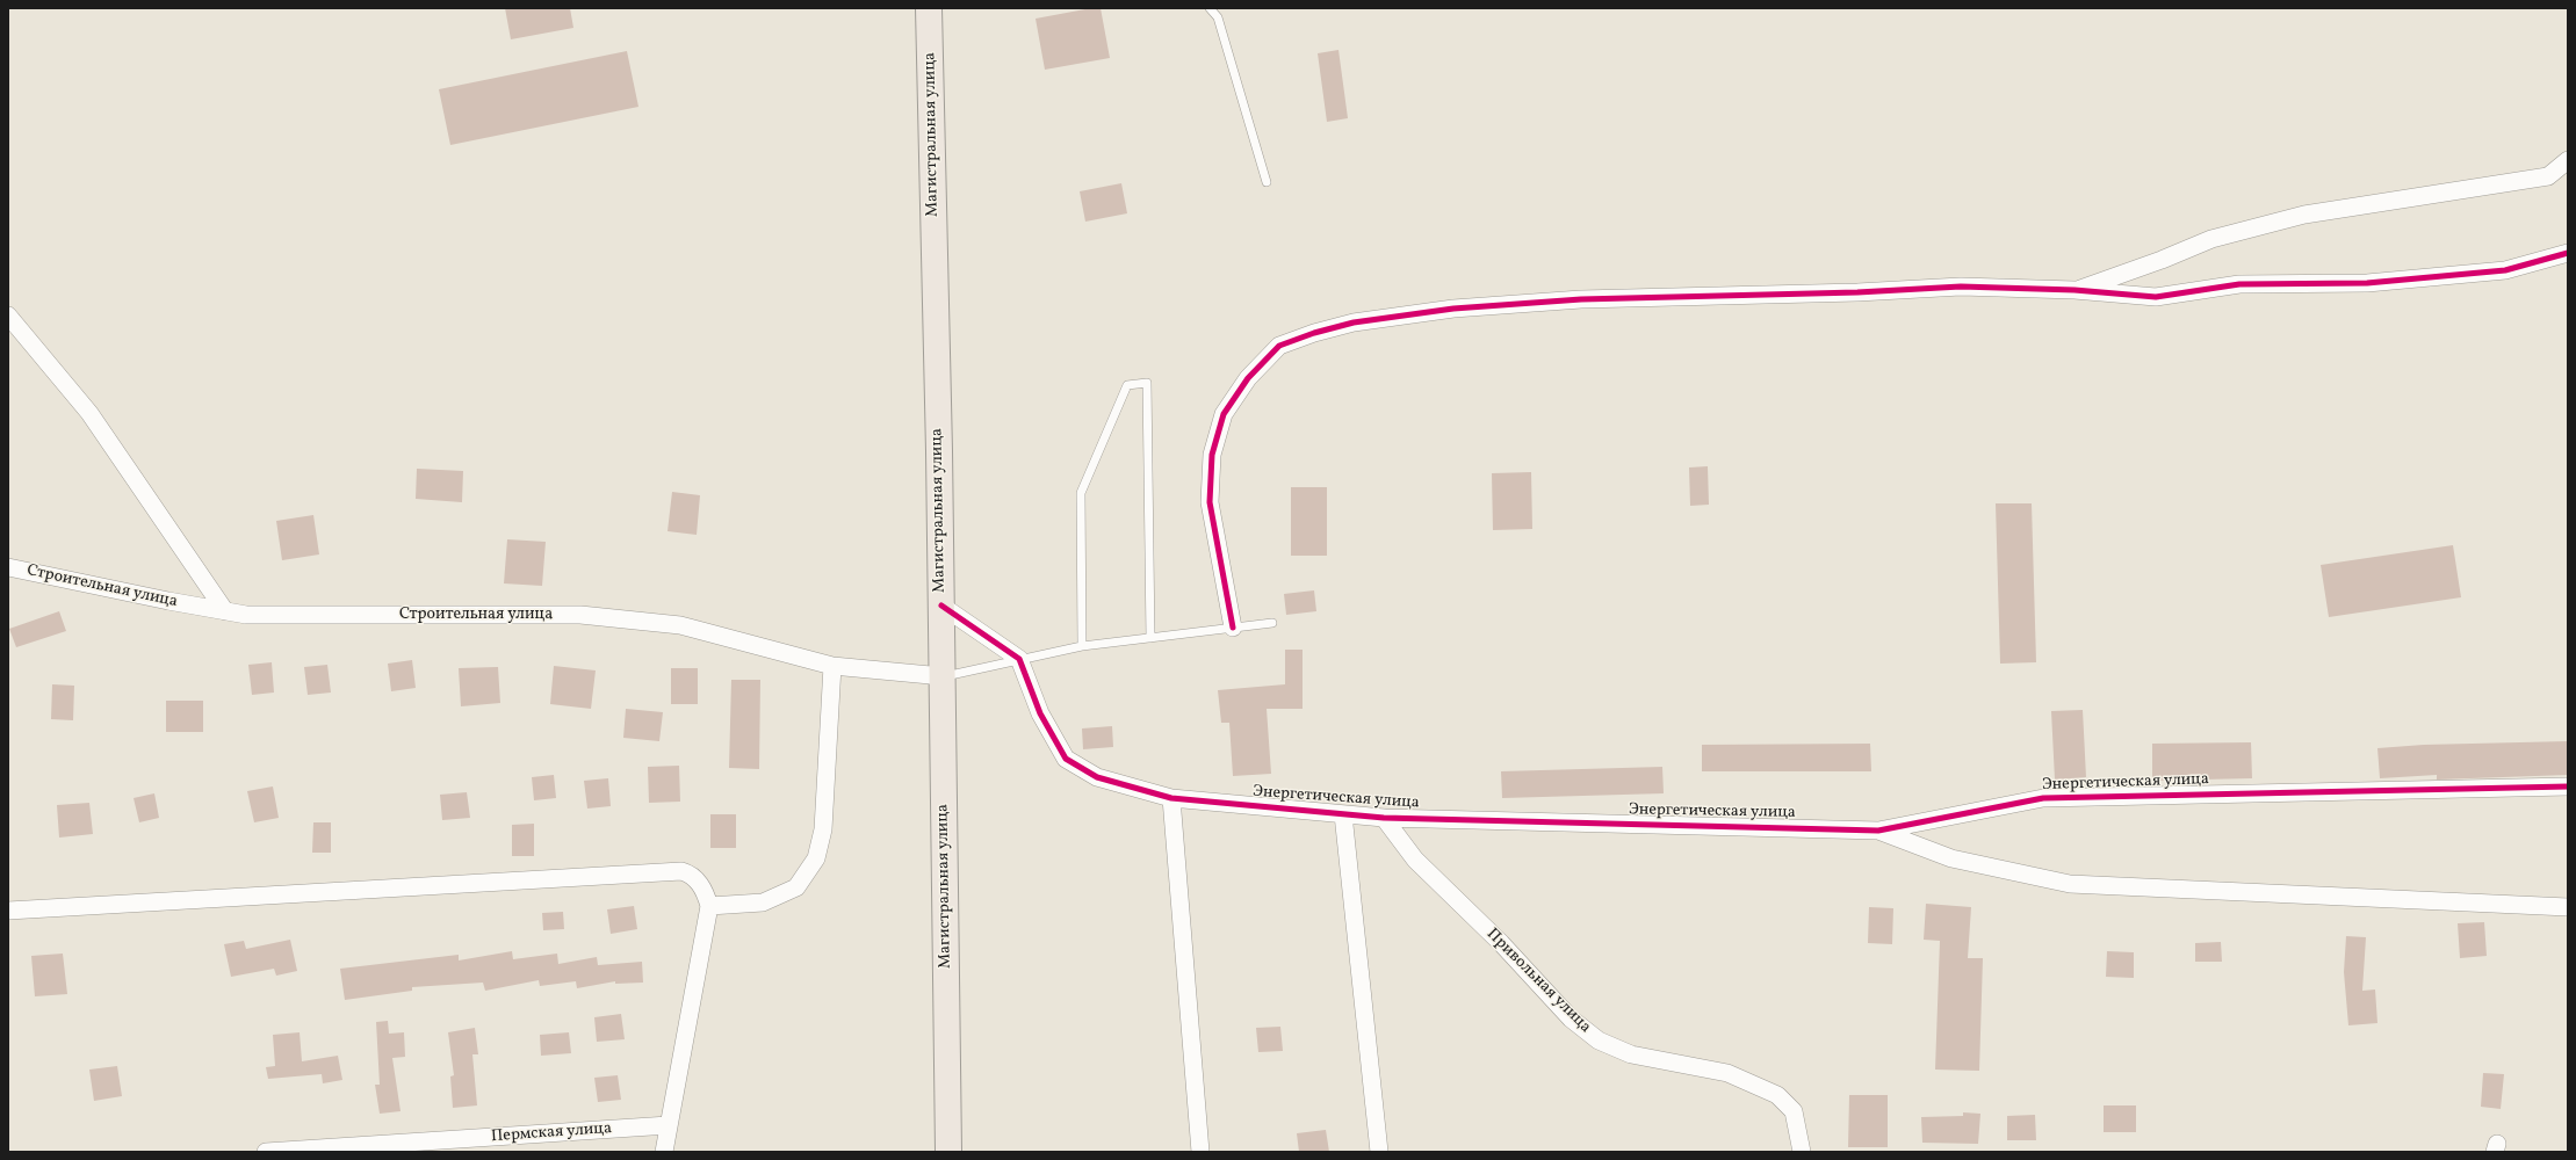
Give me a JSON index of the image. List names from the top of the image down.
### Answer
{
  "streets": {
    "highway": ["Магистральная улица"],
    "street": [
      "Строительная улица",
      "Энергетическая улица",
      "Привольная улица",
      "Пермская улица"
    ]
  },
  "crossings": [
    ["Магистральная улица", "Строительная улица"],
    ["Энергетическая улица", "Привольная улица"]
  ]
}
